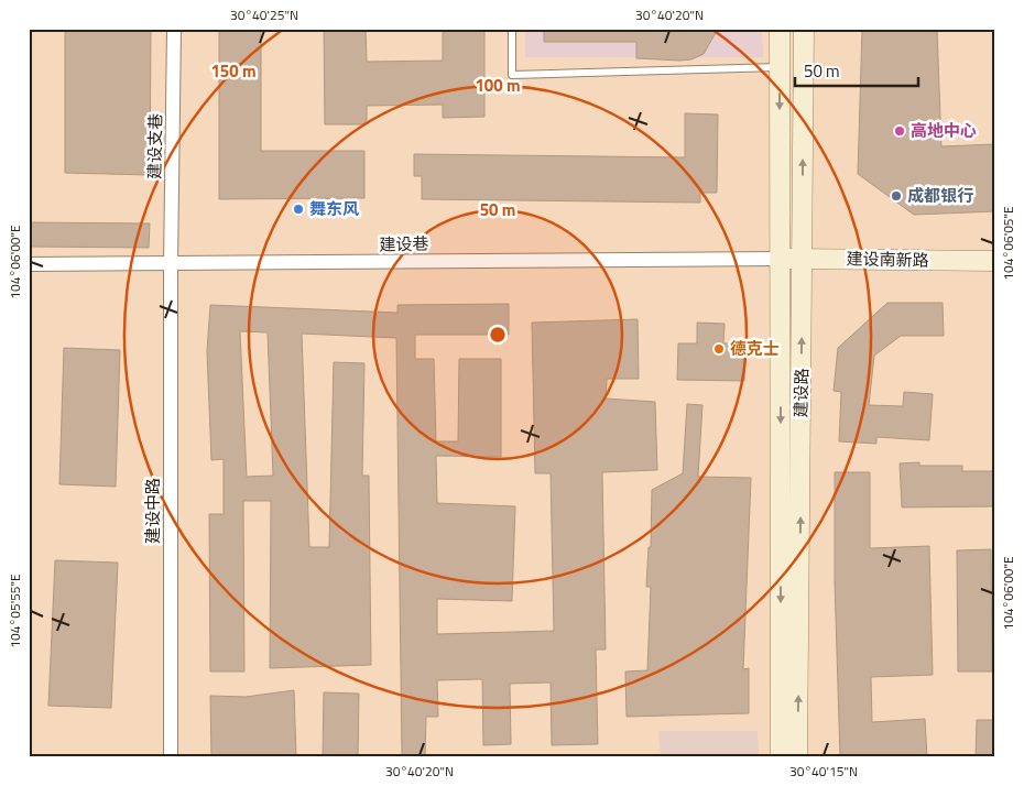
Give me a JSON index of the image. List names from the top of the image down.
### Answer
{
  "streets": {
    "street": [
      "建设支巷",
      "建设巷",
      "建设南新路",
      "建设路",
      "建设中路"
    ]
  },
  "crossings": [
    ["建设支巷", "建设巷"],
    ["建设支巷", "建设中路"],
    ["建设巷", "建设南新路"],
    ["建设巷", "建设路"],
    ["建设巷", "建设中路"],
    ["建设南新路", "建设路"]
  ],
  "places": [
    "高地中心",
    "成都银行",
    "舞东风",
    "德克士"
  ],
  "scale_bar": "50 m",
  "coordinates": [
    "30°40'25\"N",
    "30°40'20\"N",
    "104°06'05\"E",
    "104°06'00\"E",
    "104°05'55\"E",
    "30°40'15\"N"
  ],
  "rings": ["150 m", "100 m", "50 m"]
}
